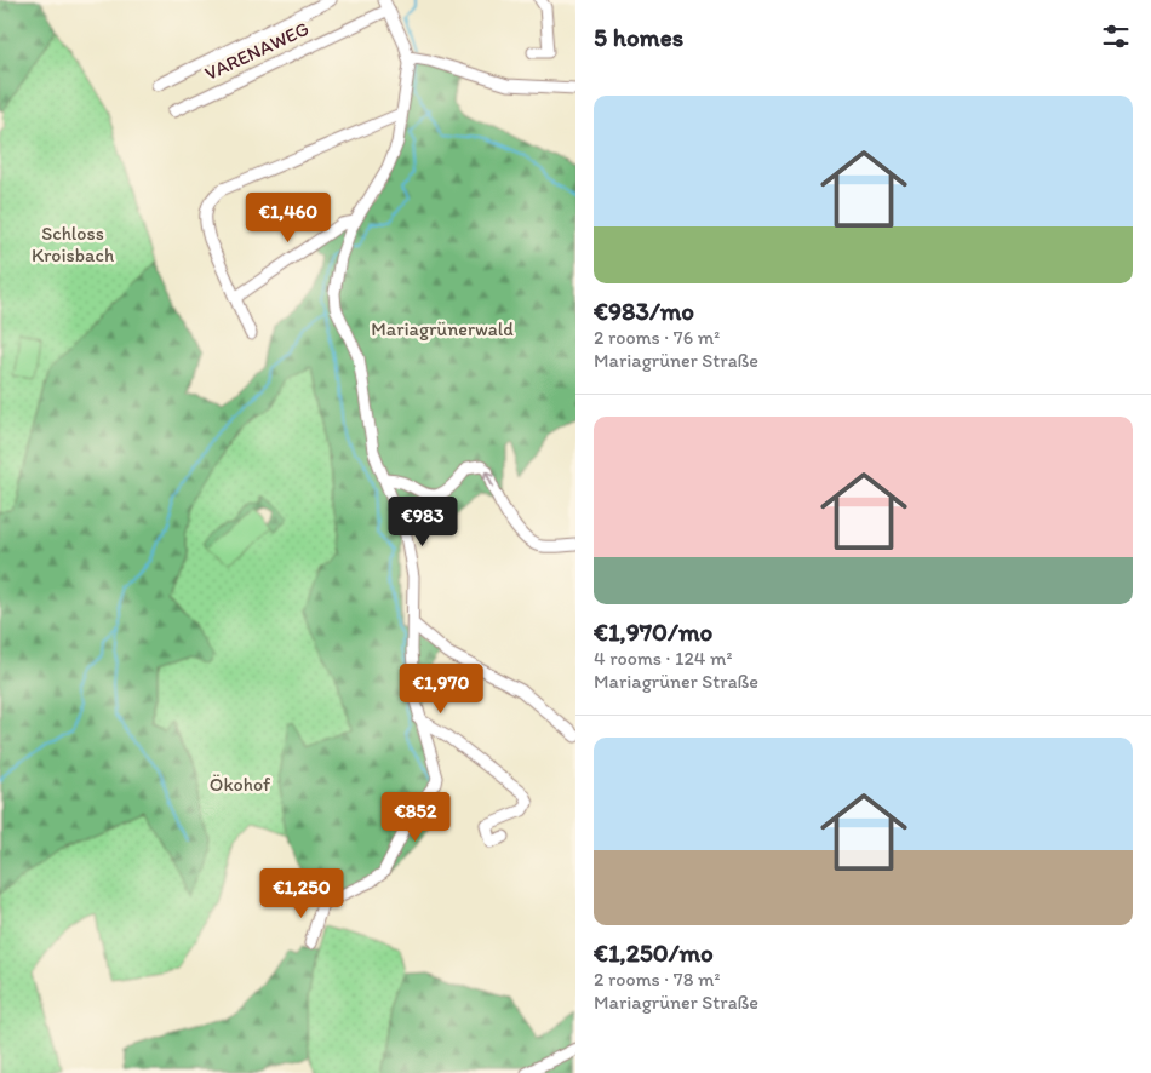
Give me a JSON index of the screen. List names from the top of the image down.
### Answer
{
  "streets": {
    "street": ["VARENAWEG"]
  },
  "parks": ["Schloss Kroisbach", "Mariagrünerwald", "Ökohof"],
  "page": {
    "heading": "5 homes",
    "list": [
      {
        "name": "€983/mo",
        "note": "2 rooms · 76 m² · Mariagrüner Straße"
      },
      {
        "name": "€1,970/mo",
        "note": "4 rooms · 124 m² · Mariagrüner Straße"
      },
      {
        "name": "€1,250/mo",
        "note": "2 rooms · 78 m² · Mariagrüner Straße"
      }
    ],
    "price": [
      "€1,460",
      "€983",
      "€1,970",
      "€852",
      "€1,250"
    ]
  }
}
